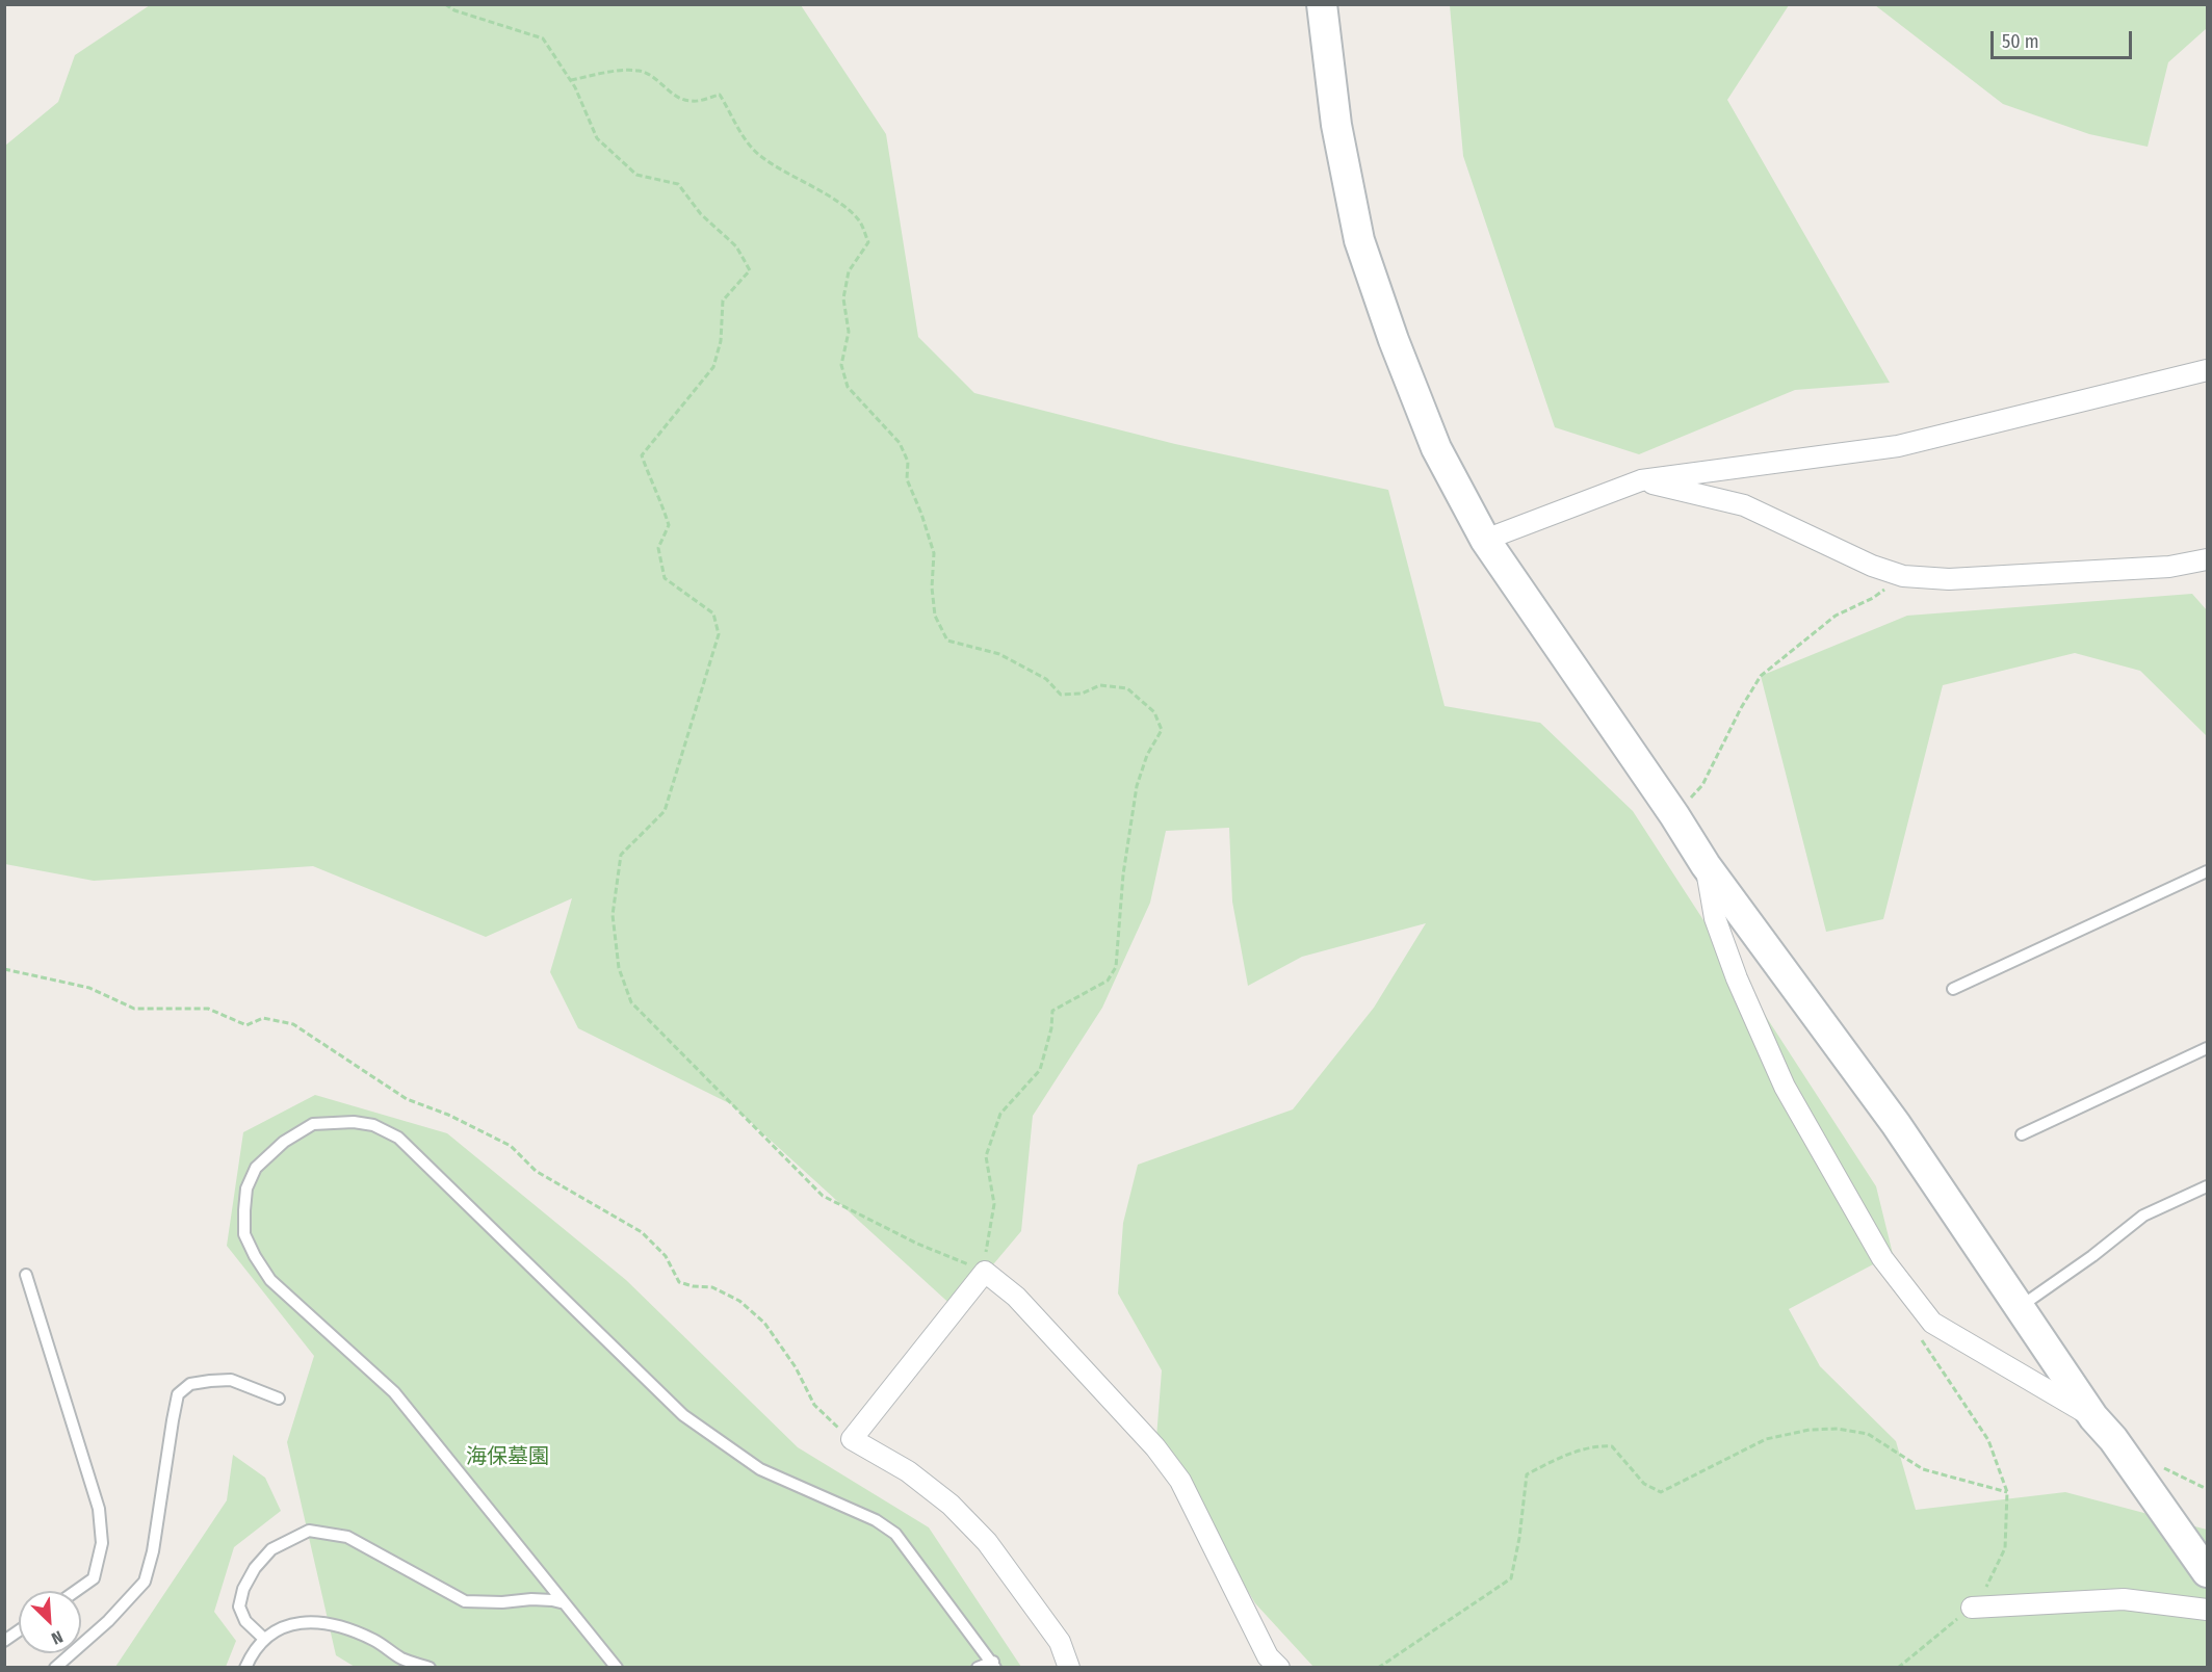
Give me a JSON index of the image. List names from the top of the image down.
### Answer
{
  "parks": ["海保墓園"],
  "scale_bar": "50 m",
  "north": "bottom right"
}
